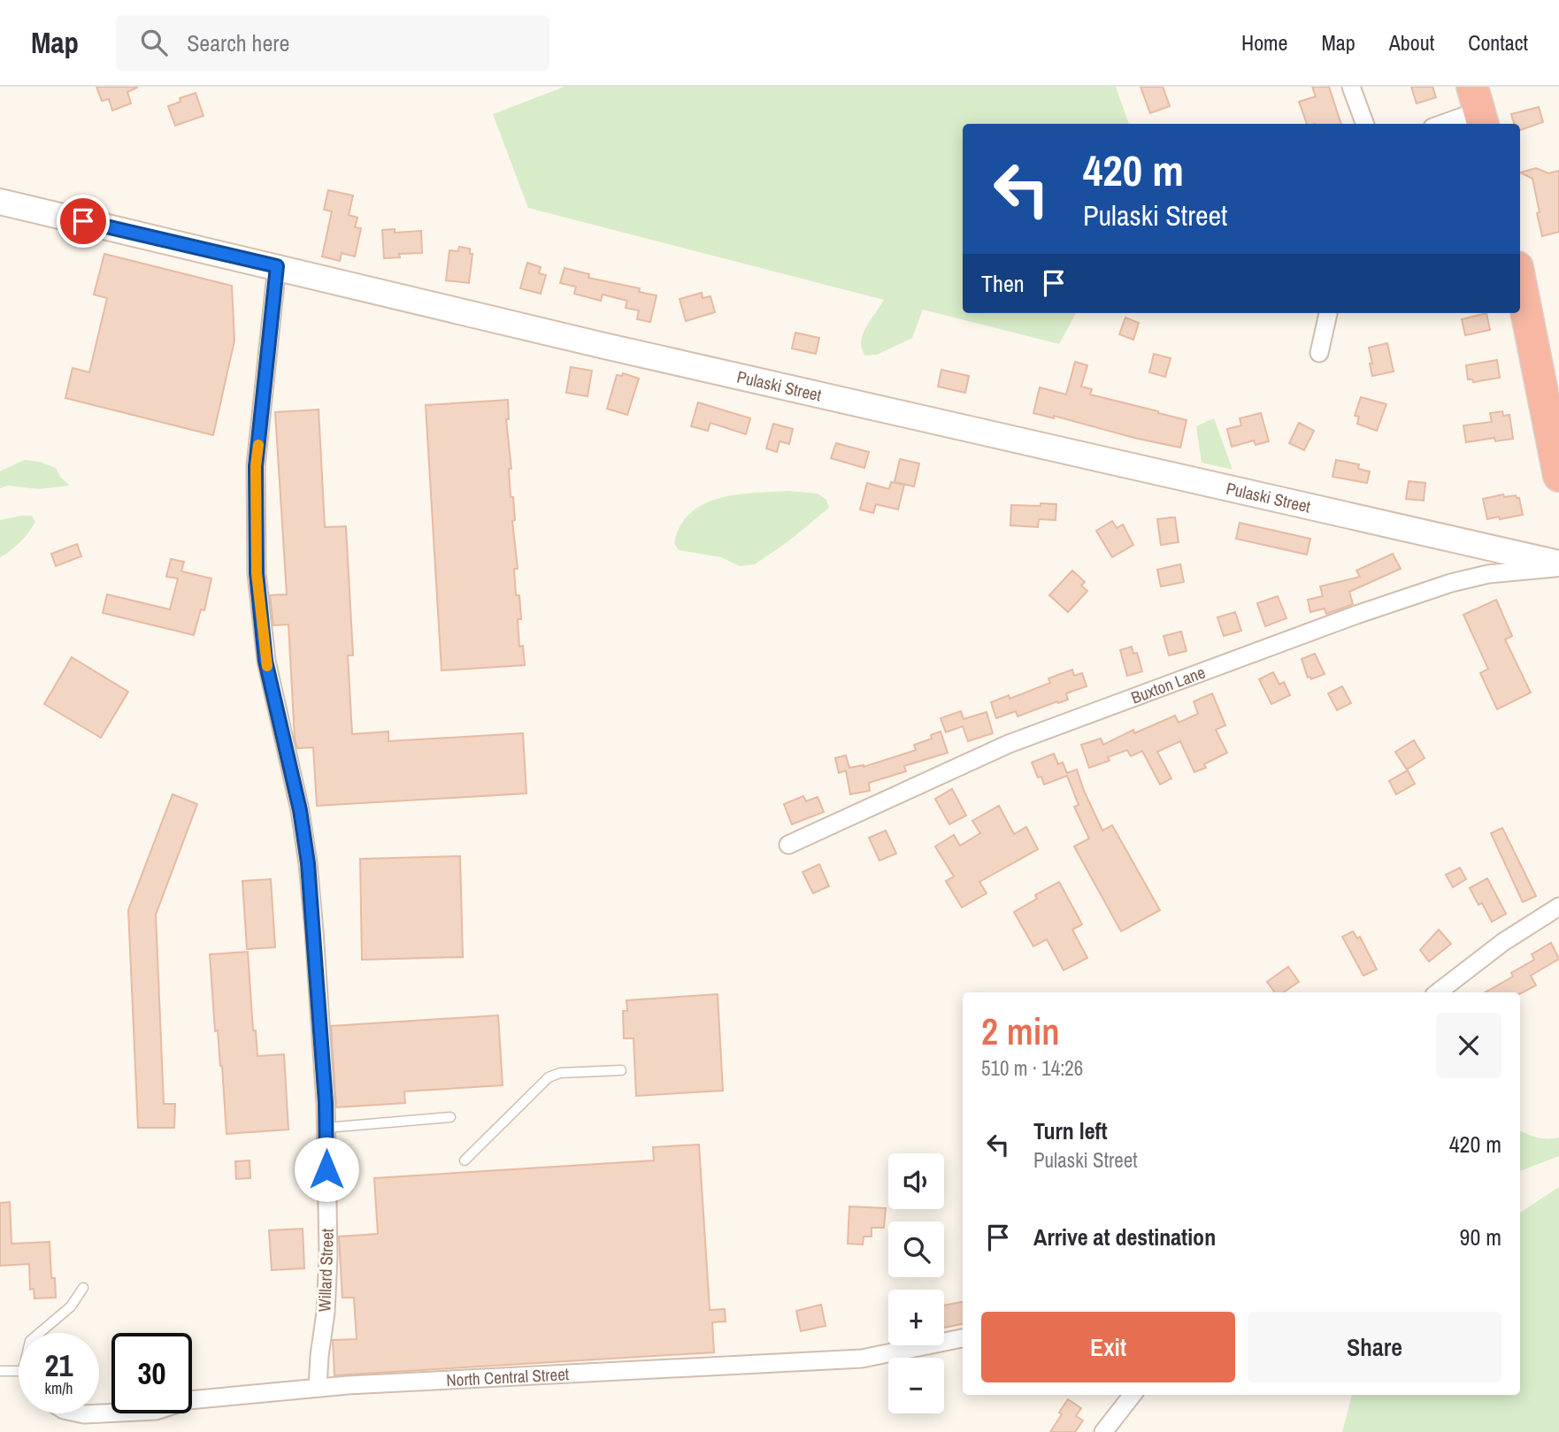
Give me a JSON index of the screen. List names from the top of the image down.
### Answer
{
  "streets": {
    "main road": ["Pulaski Street"],
    "street": ["Buxton Lane", "Willard Street", "North Central Street"]
  },
  "crossings": [
    ["Pulaski Street", "Buxton Lane"],
    ["Pulaski Street", "Willard Street"],
    ["Willard Street", "North Central Street"]
  ],
  "page": {
    "header": "Map",
    "search": "Search here",
    "nav": [
      "Home",
      "Map",
      "About",
      "Contact"
    ],
    "turn": ["420 m", "Pulaski Street"],
    "then": "Then",
    "heading": ["2 min", "510 m · 14:26"],
    "list": [
      {
        "name": "Turn left",
        "note": "Pulaski Street",
        "value": "420 m"
      },
      {
        "name": "Arrive at destination",
        "value": "90 m"
      }
    ],
    "map_buttons": ["+", "−"],
    "buttons": ["Exit", "Share"],
    "speed": "21 km/h",
    "limit": "30"
  }
}
